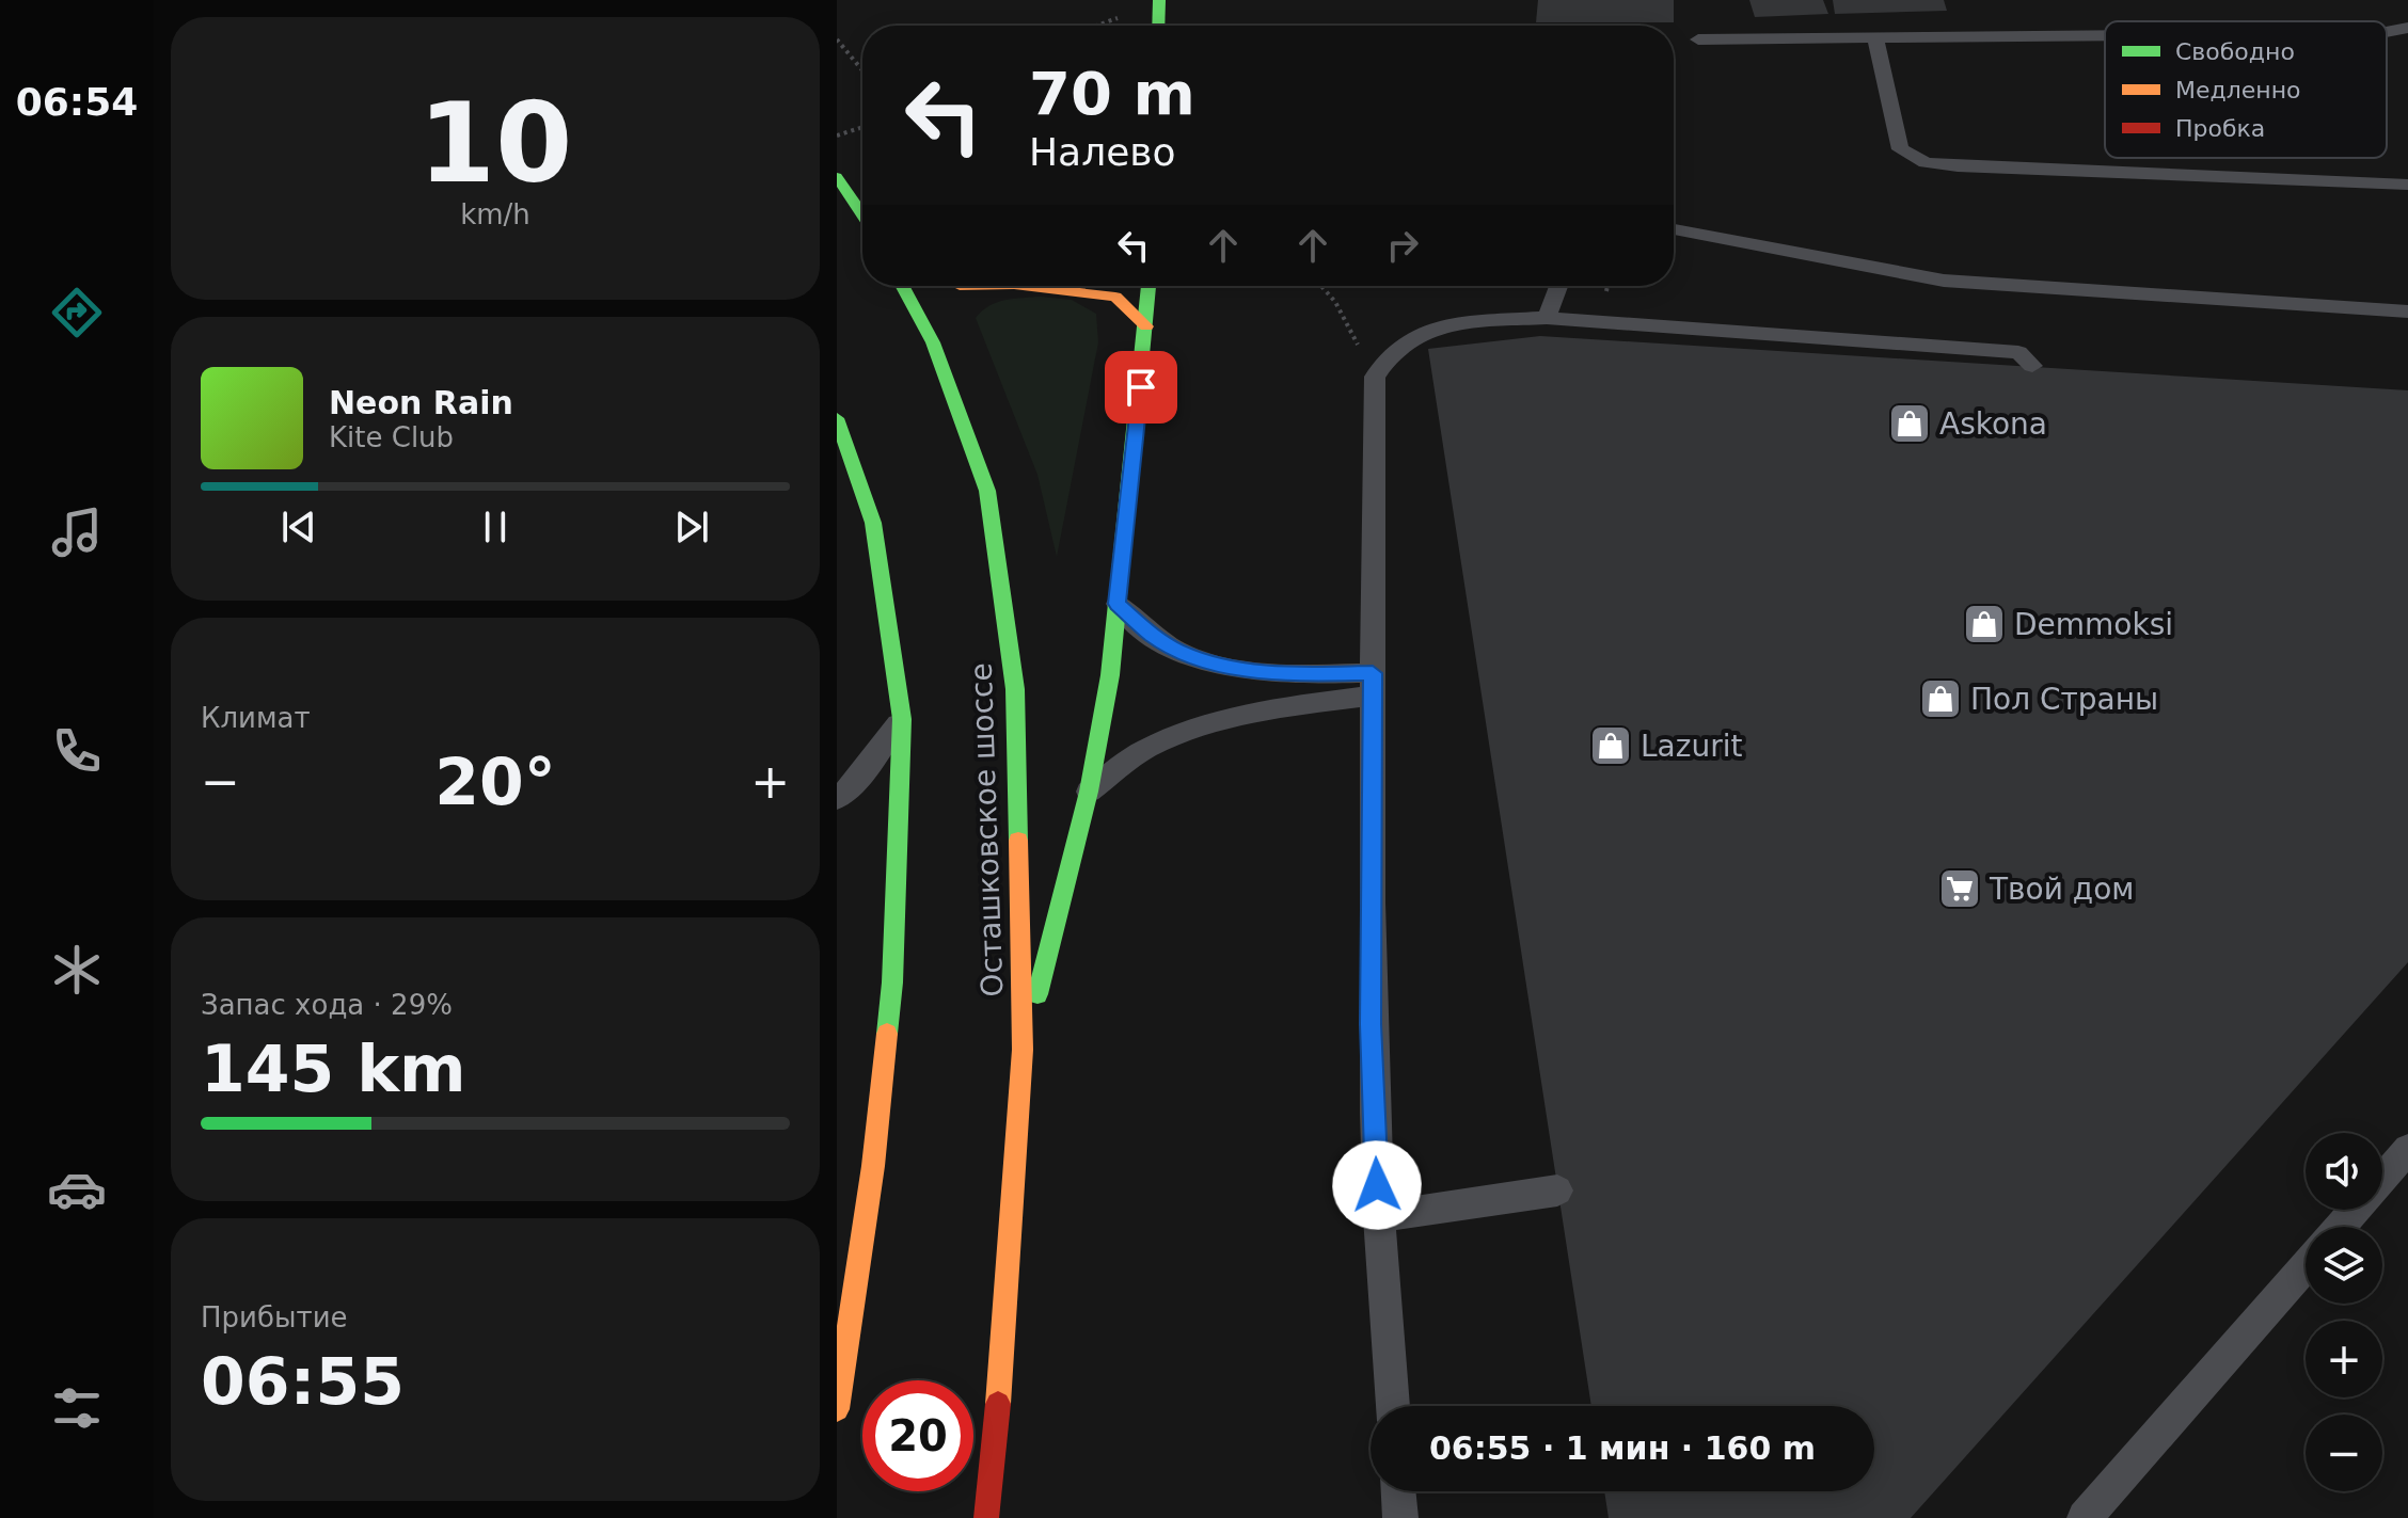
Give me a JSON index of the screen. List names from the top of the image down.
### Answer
{
  "streets": {
    "main road": ["Осташковское шоссе"]
  },
  "places": {
    "shop": [
      "Askona",
      "Demmoksi",
      "Пол Страны",
      "Lazurit"
    ],
    "supermarket": ["Твой дом"]
  },
  "legend": ["Свободно", "Медленно", "Пробка"],
  "page": {
    "tabs": "06:54",
    "tile": [
      ["10", "km/h"],
      "Климат",
      ["Запас хода · 29%", "145 km"],
      ["Прибытие", "06:55"]
    ],
    "turn": ["70 m", "Налево"],
    "song": ["Neon Rain", "Kite Club"],
    "heat": ["−", "20°", "+"],
    "map_buttons": ["+", "−"],
    "limit": "20",
    "trip": "06:55 · 1 мин · 160 m"
  }
}
